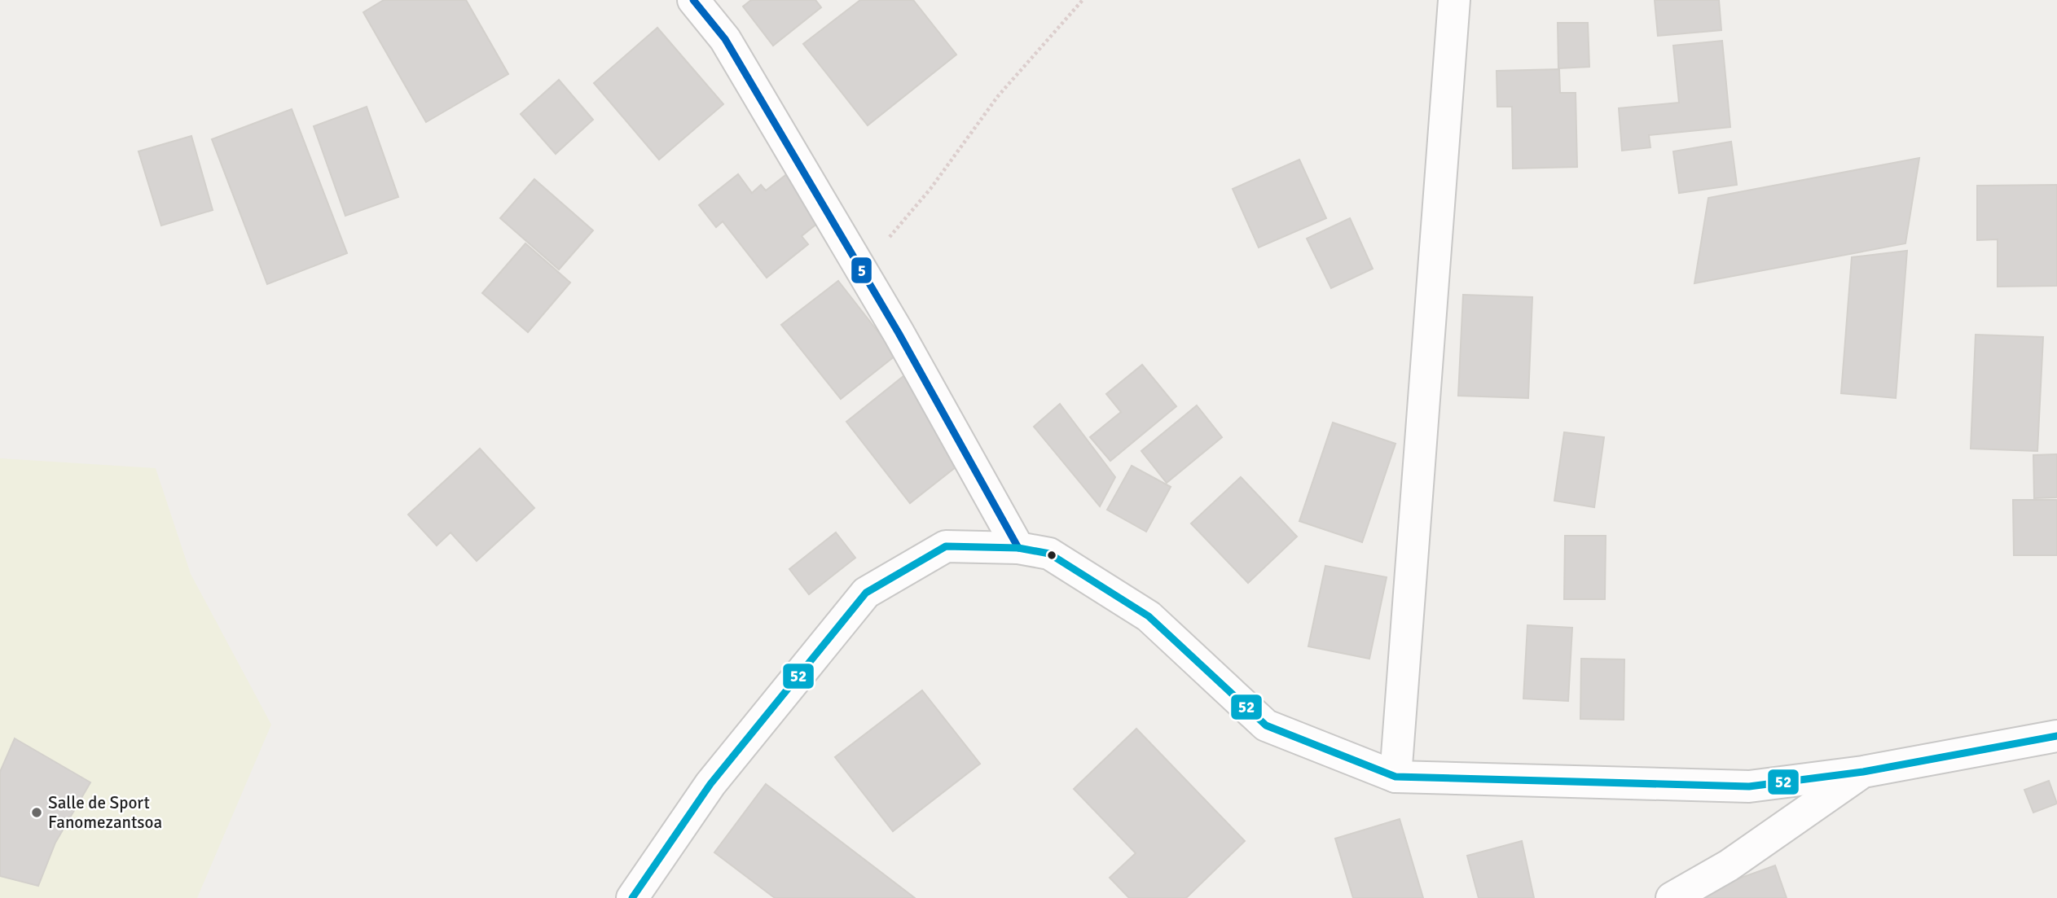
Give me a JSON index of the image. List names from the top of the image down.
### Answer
{
  "places": ["Salle de Sport Fanomezantsoa"],
  "lines": ["transit line 5", "transit line 52"]
}
